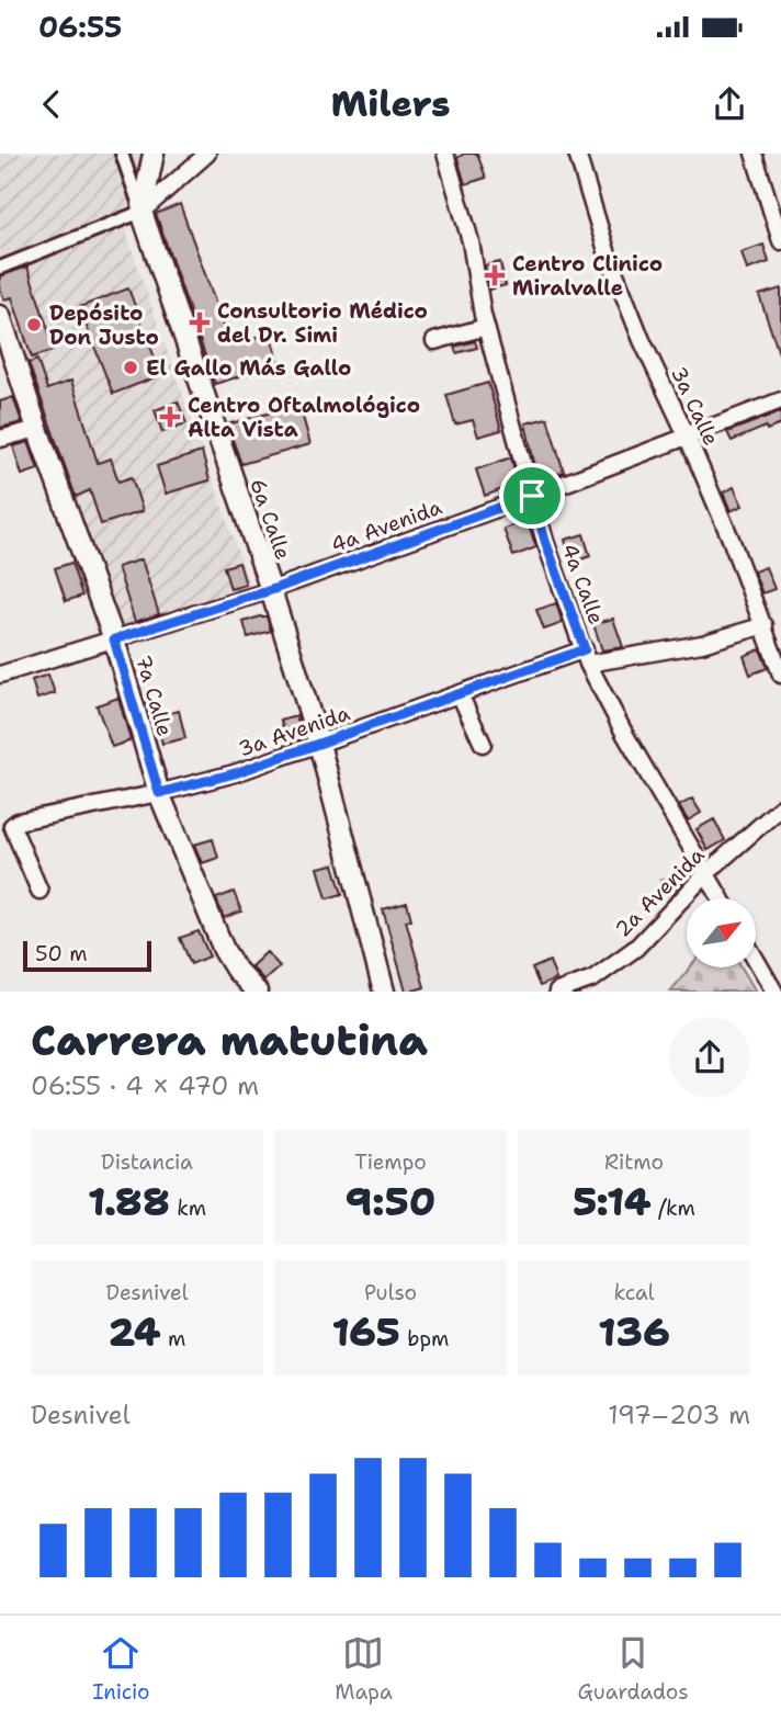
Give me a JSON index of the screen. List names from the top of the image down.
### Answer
{
  "streets": {
    "street": [
      "3a Calle",
      "6a Calle",
      "4a Avenida",
      "4a Calle",
      "7a Calle",
      "3a Avenida",
      "2a Avenida"
    ]
  },
  "crossings": [
    ["3a Calle", "4a Avenida"],
    ["3a Calle", "3a Avenida"],
    ["6a Calle", "4a Avenida"],
    ["6a Calle", "3a Avenida"],
    ["4a Avenida", "4a Calle"],
    ["4a Avenida", "7a Calle"],
    ["4a Calle", "3a Avenida"],
    ["4a Calle", "2a Avenida"],
    ["7a Calle", "3a Avenida"]
  ],
  "places": {
    "health": ["Centro Clinico Miralvalle", "Consultorio Médico del Dr. Simi", "Centro Oftalmológico Alta Vista"],
    "other": ["Depósito Don Justo", "El Gallo Más Gallo"]
  },
  "scale_bar": "50 m",
  "north": "top right",
  "page": {
    "status": "06:55",
    "header": "Milers",
    "scale": "50 m",
    "heading": ["Carrera matutina", "06:55 · 4 × 470 m"],
    "stats": [
      ["Distancia", "1.88 km"],
      ["Tiempo", "9:50"],
      ["Ritmo", "5:14 /km"],
      ["Desnivel", "24 m"],
      ["Pulso", "165 bpm"],
      ["kcal", "136"]
    ],
    "chart": ["Desnivel", "197–203 m"],
    "tabs": ["Inicio", "Mapa", "Guardados"]
  }
}
